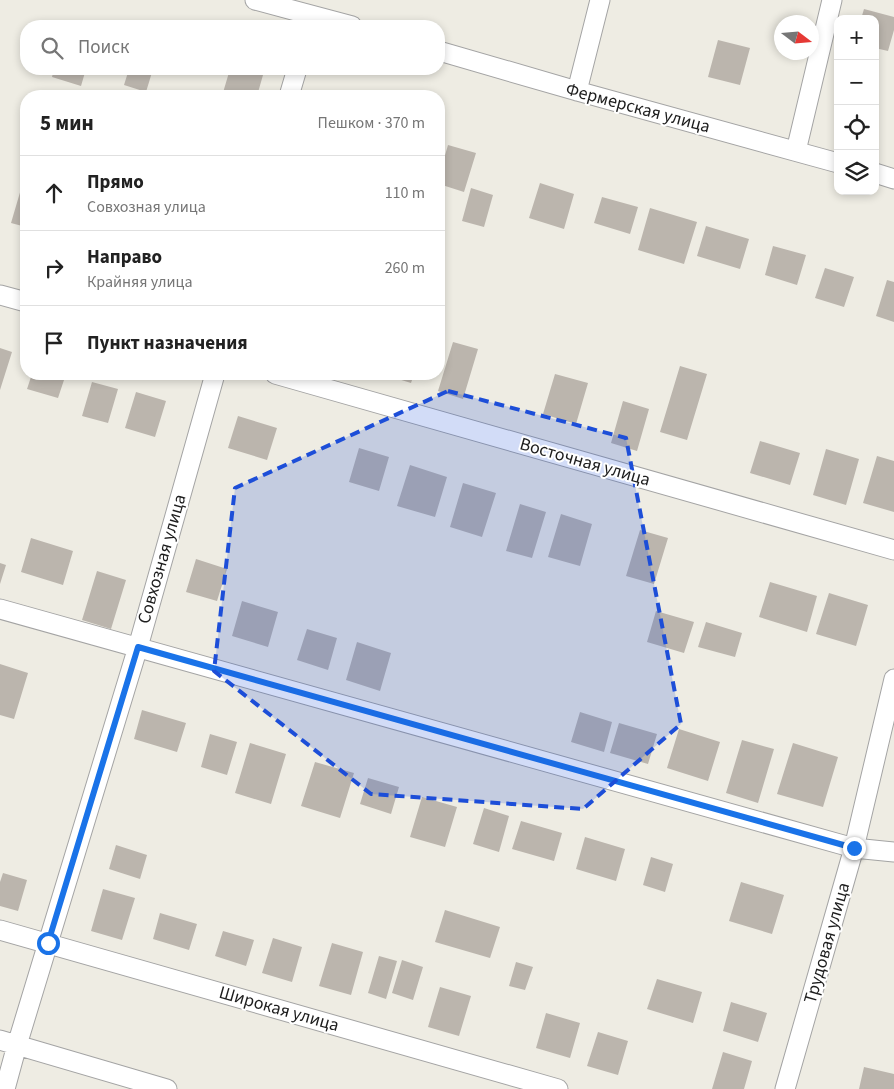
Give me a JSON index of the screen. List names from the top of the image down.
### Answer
{
  "streets": {
    "street": [
      "Фермерская улица",
      "Восточная улица",
      "Совхозная улица",
      "Трудовая улица",
      "Широкая улица"
    ]
  },
  "crossings": [
    ["Совхозная улица", "Широкая улица"]
  ],
  "north": "right",
  "page": {
    "map_buttons": ["+", "−"],
    "search": "Поиск",
    "heading": ["5 мин", "Пешком · 370 m"],
    "list": [
      ["Прямо", "Совхозная улица", "110 m"],
      ["Направо", "Крайняя улица", "260 m"],
      "Пункт назначения"
    ]
  }
}
